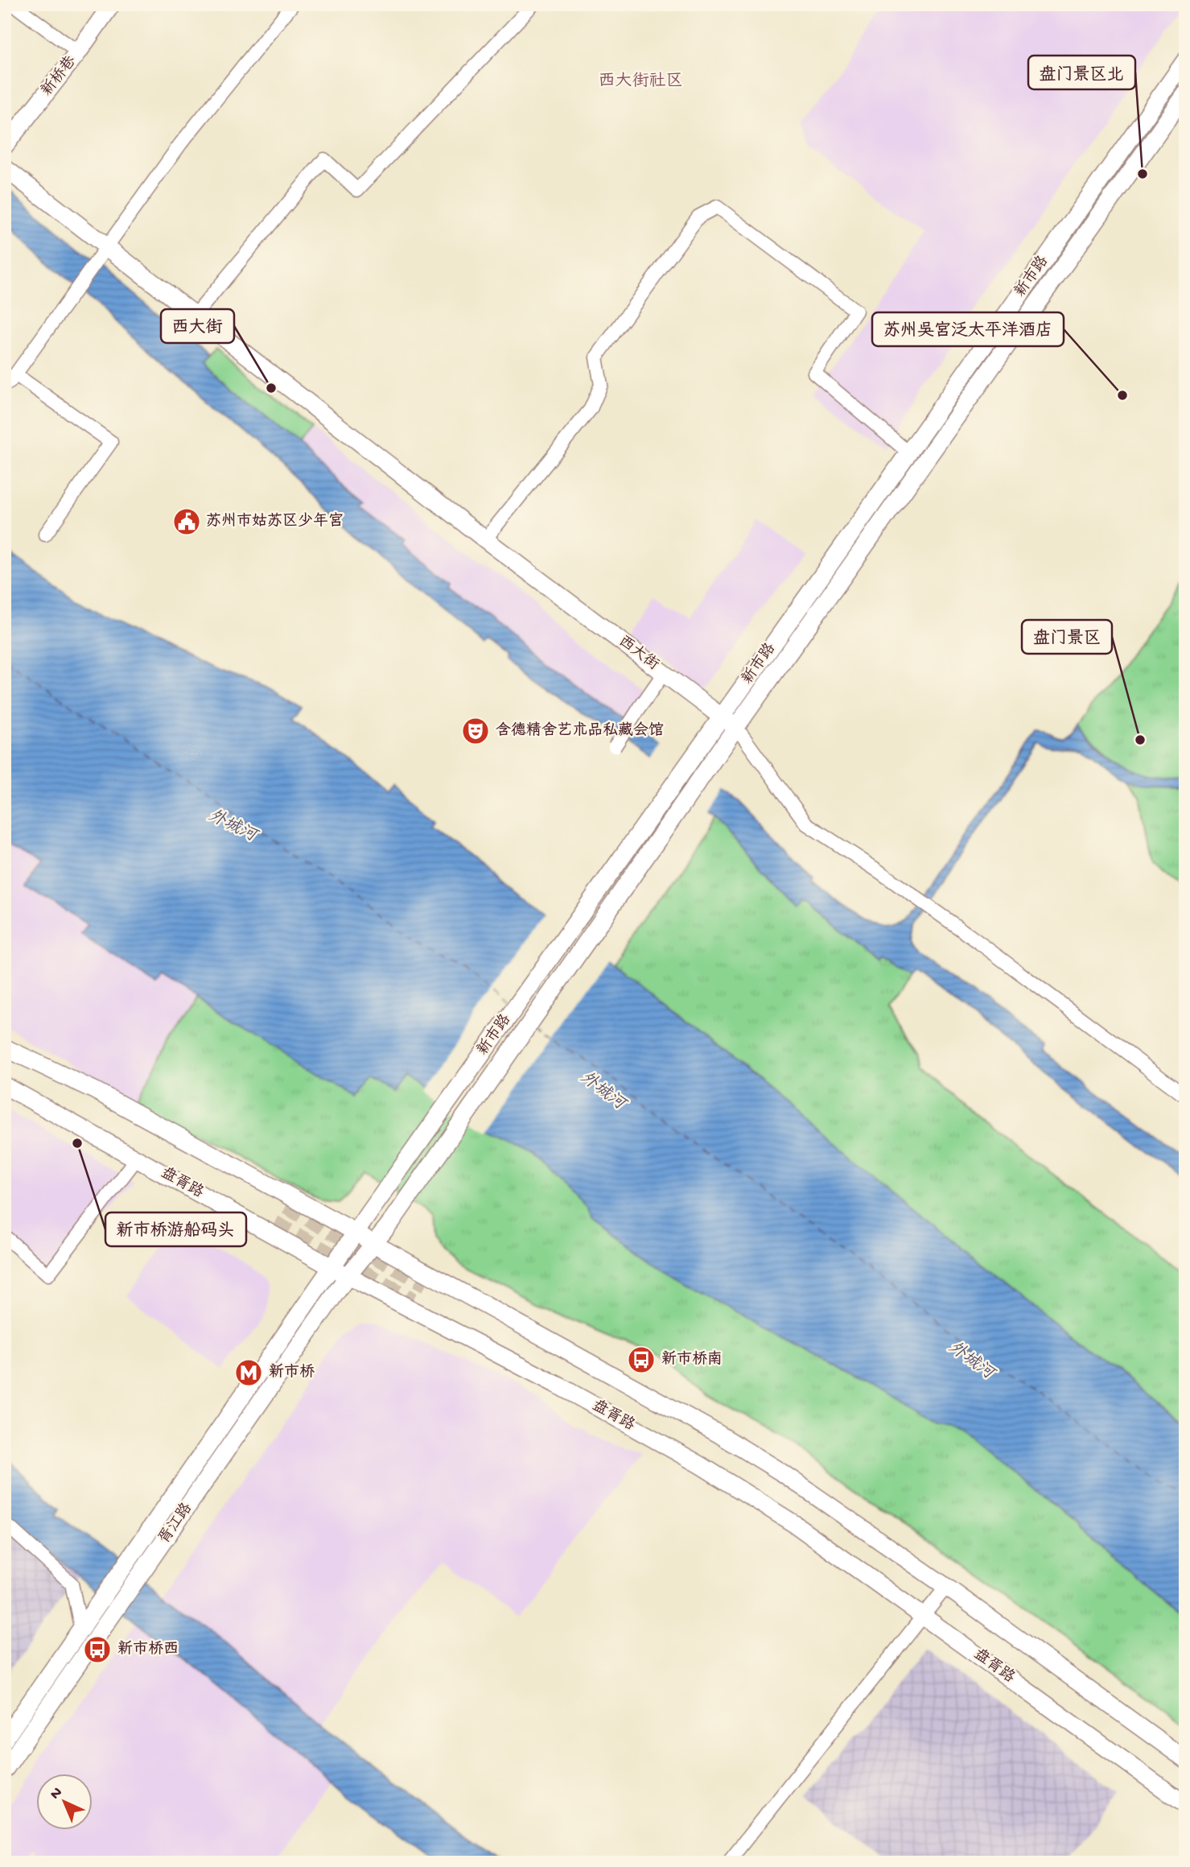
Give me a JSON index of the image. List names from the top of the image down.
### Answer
{
  "streets": {
    "main road": [
      "新桥巷",
      "新市路",
      "西大街",
      "盘胥路",
      "胥江路"
    ]
  },
  "crossings": [
    ["新市路", "西大街"],
    ["新市路", "盘胥路"],
    ["新市路", "胥江路"],
    ["盘胥路", "胥江路"]
  ],
  "districts": ["西大街社区"],
  "water": ["外城河"],
  "places": {
    "other": [
      "盘门景区北",
      "西大街",
      "苏州吴宫泛太平洋酒店",
      "盘门景区",
      "新市桥游船码头"
    ],
    "public building": ["苏州市姑苏区少年宫"],
    "theatre": ["含德精舍艺术品私藏会馆"],
    "bus stop": ["新市桥南", "新市桥西"],
    "metro station": ["新市桥"]
  },
  "north": "top left"
}
